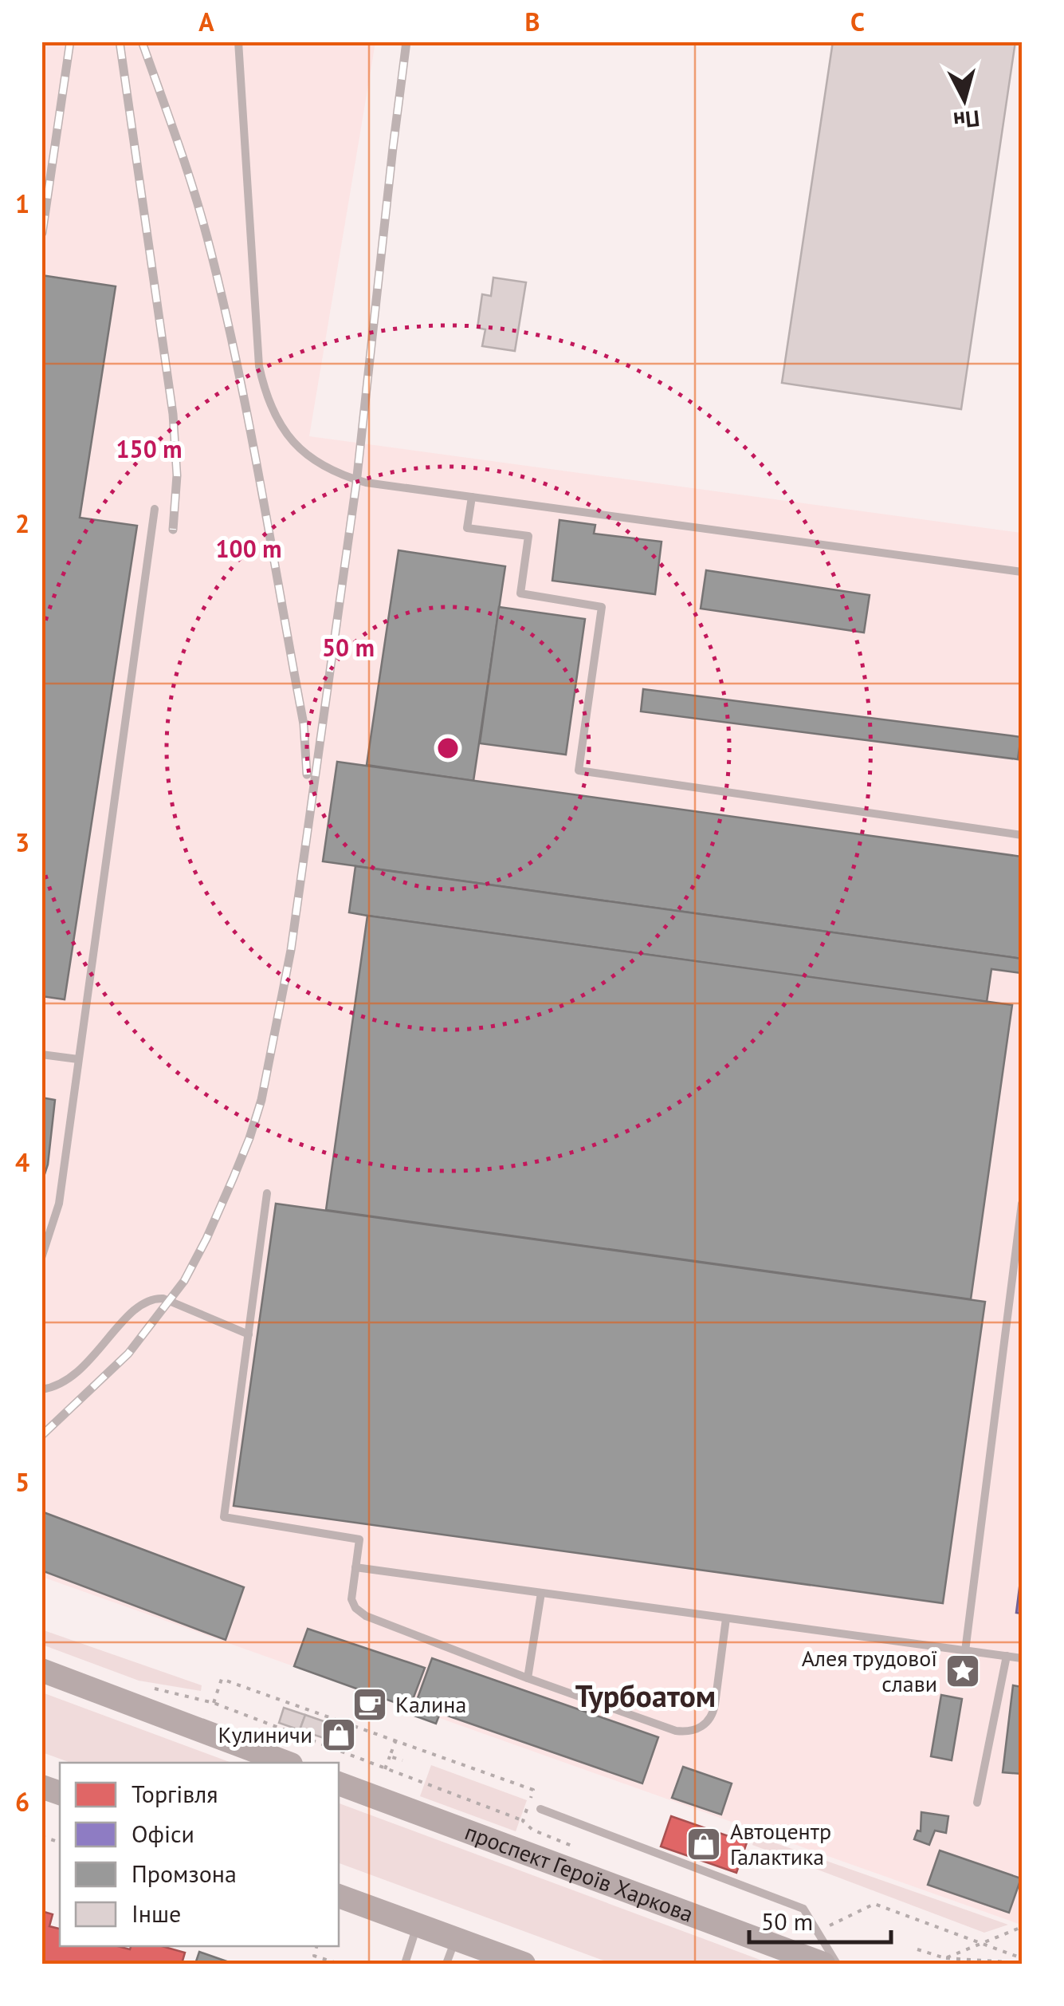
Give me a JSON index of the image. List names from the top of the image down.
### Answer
{
  "streets": {
    "main road": ["проспект Героїв Харкова"]
  },
  "districts": ["Турбоатом"],
  "places": {
    "place": ["Алея трудової слави"],
    "cafe": ["Калина"],
    "shop": ["Кулиничи", "Автоцентр Галактика"]
  },
  "legend": [
    "Торгівля",
    "Офіси",
    "Промзона",
    "Інше"
  ],
  "scale_bar": "50 m",
  "north": "bottom",
  "grid": {
    "columns": ["A", "B", "C"],
    "rows": [
      "1",
      "2",
      "3",
      "4",
      "5",
      "6"
    ]
  },
  "rings": ["150 m", "100 m", "50 m"]
}
